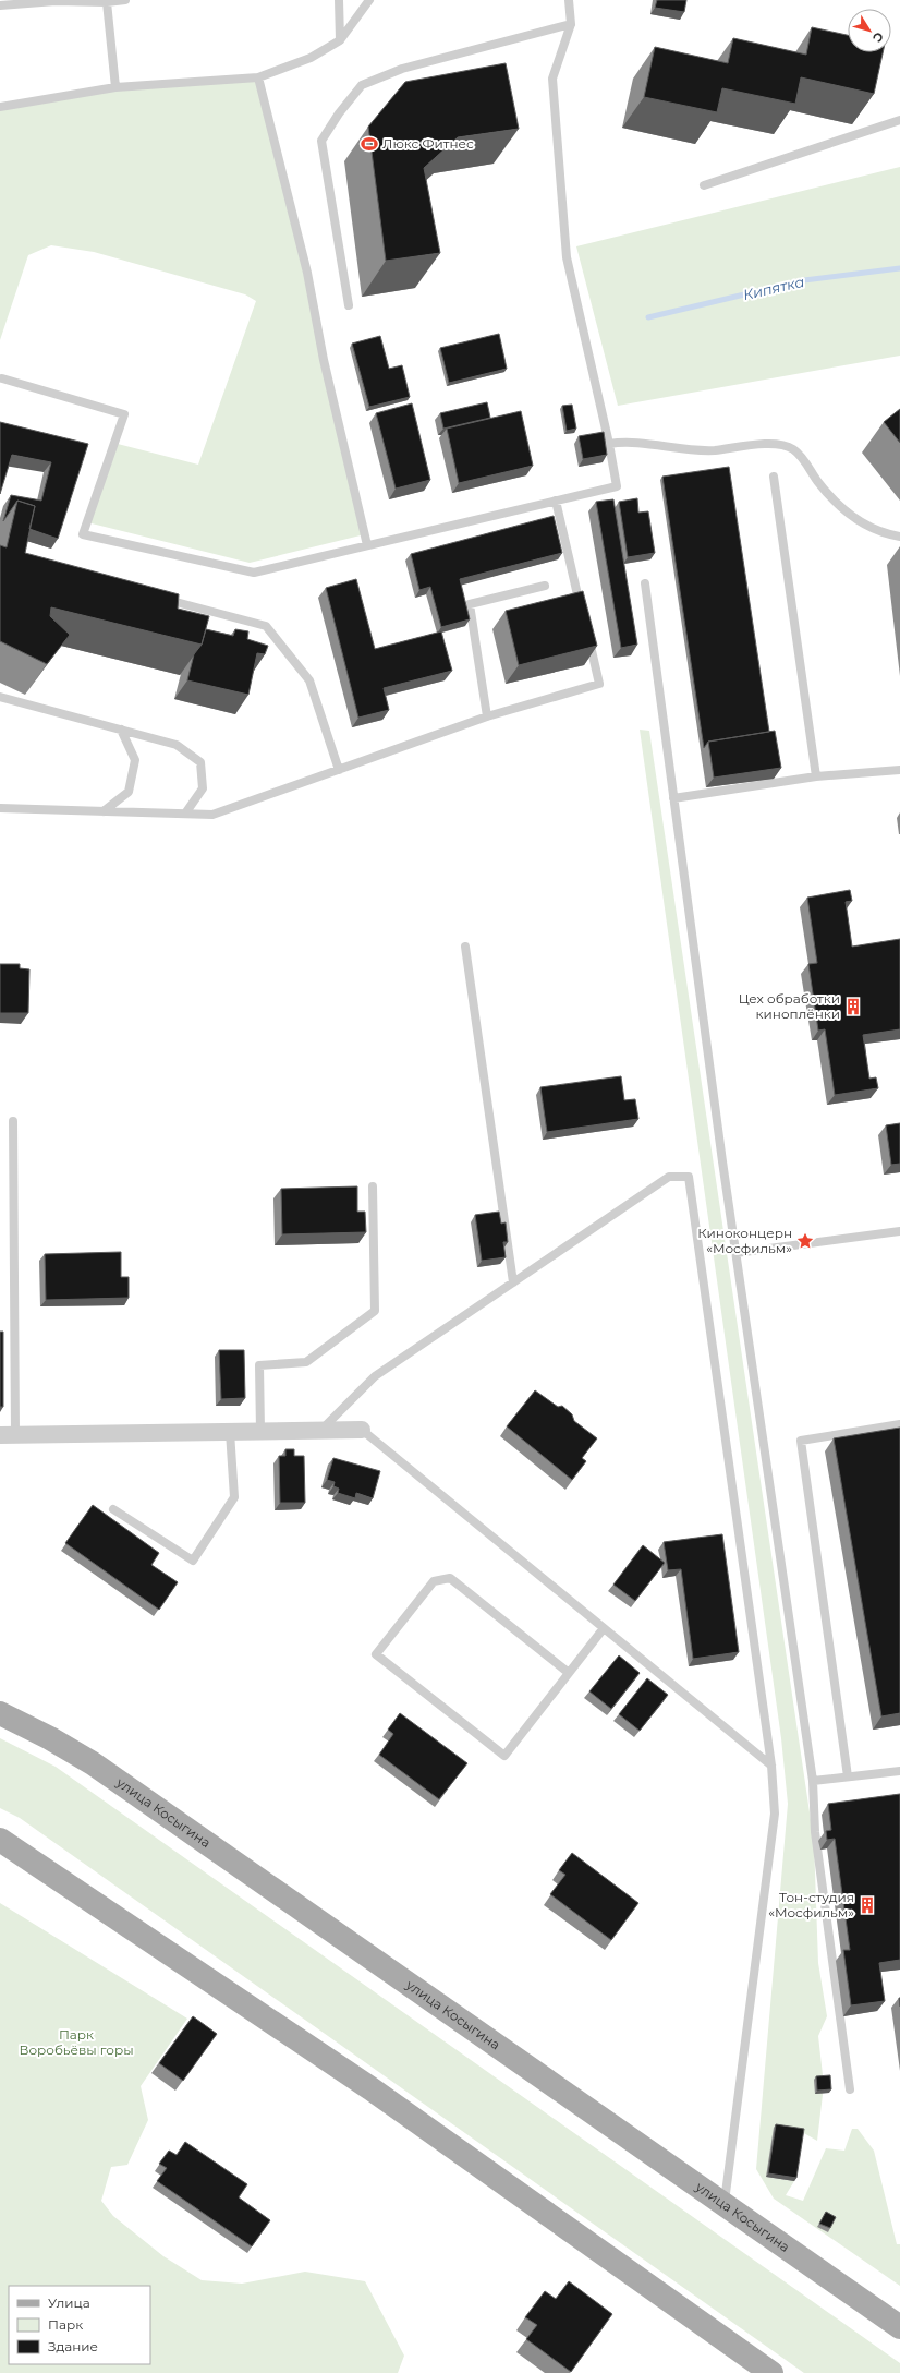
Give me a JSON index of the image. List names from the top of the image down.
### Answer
{
  "streets": {
    "main road": ["улица Косыгина"]
  },
  "water": ["Кипятка"],
  "parks": ["Парк Воробьёвы горы"],
  "places": {
    "sports": ["Люкс Фитнес"],
    "building": ["Цех обработки киноплёнки", "Тон-студия «Мосфильм»"],
    "place": ["Киноконцерн «Мосфильм»"]
  },
  "legend": ["Улица", "Парк", "Здание"],
  "north": "bottom right"
}
